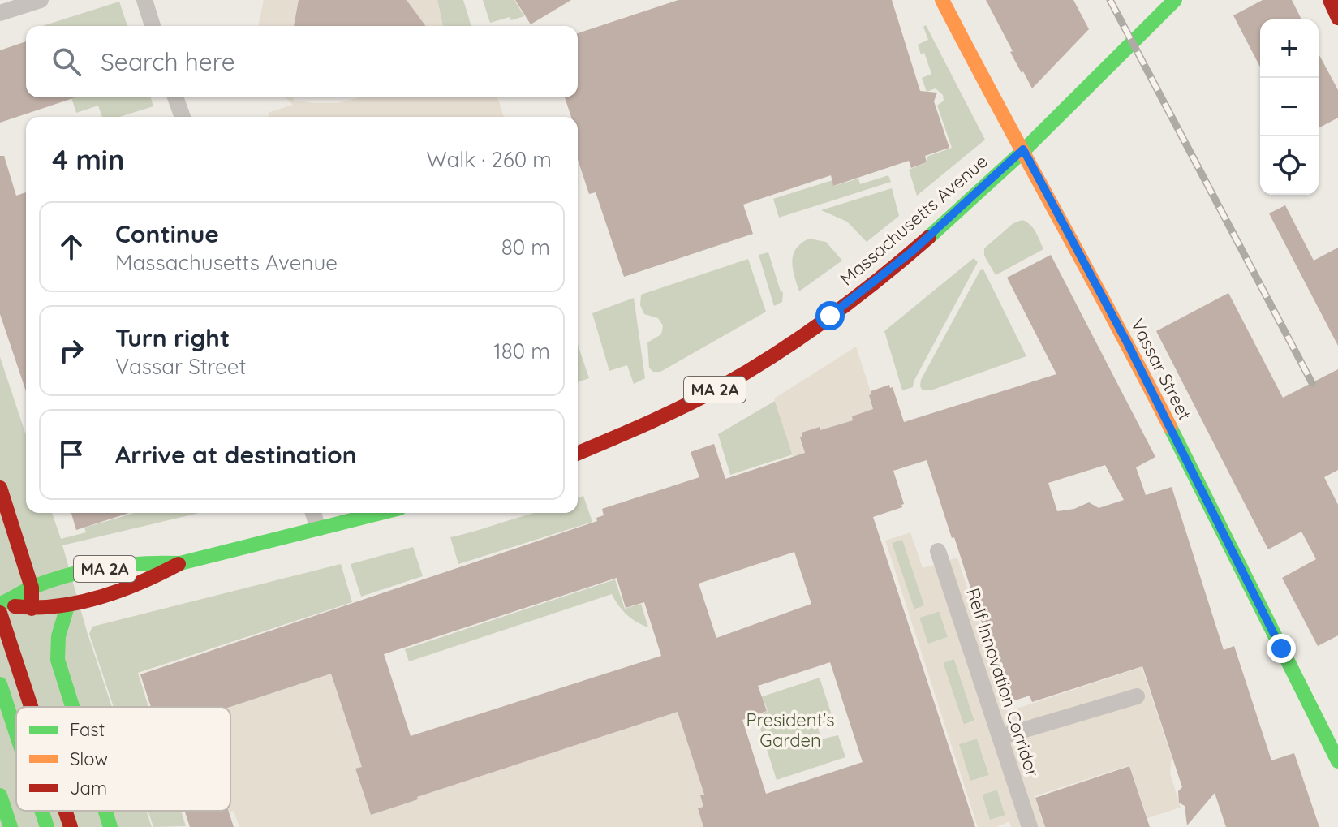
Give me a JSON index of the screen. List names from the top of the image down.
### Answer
{
  "streets": {
    "main road": ["Massachusetts Avenue", "Vassar Street", "MA 2A"],
    "street": ["Reif Innovation Corridor"]
  },
  "crossings": [
    ["Massachusetts Avenue", "Vassar Street"]
  ],
  "parks": ["President's Garden"],
  "legend": ["Fast", "Slow", "Jam"],
  "page": {
    "map_buttons": ["+", "−"],
    "search": "Search here",
    "heading": ["4 min", "Walk · 260 m"],
    "list": [
      ["Continue", "Massachusetts Avenue", "80 m"],
      ["Turn right", "Vassar Street", "180 m"],
      "Arrive at destination"
    ]
  }
}
